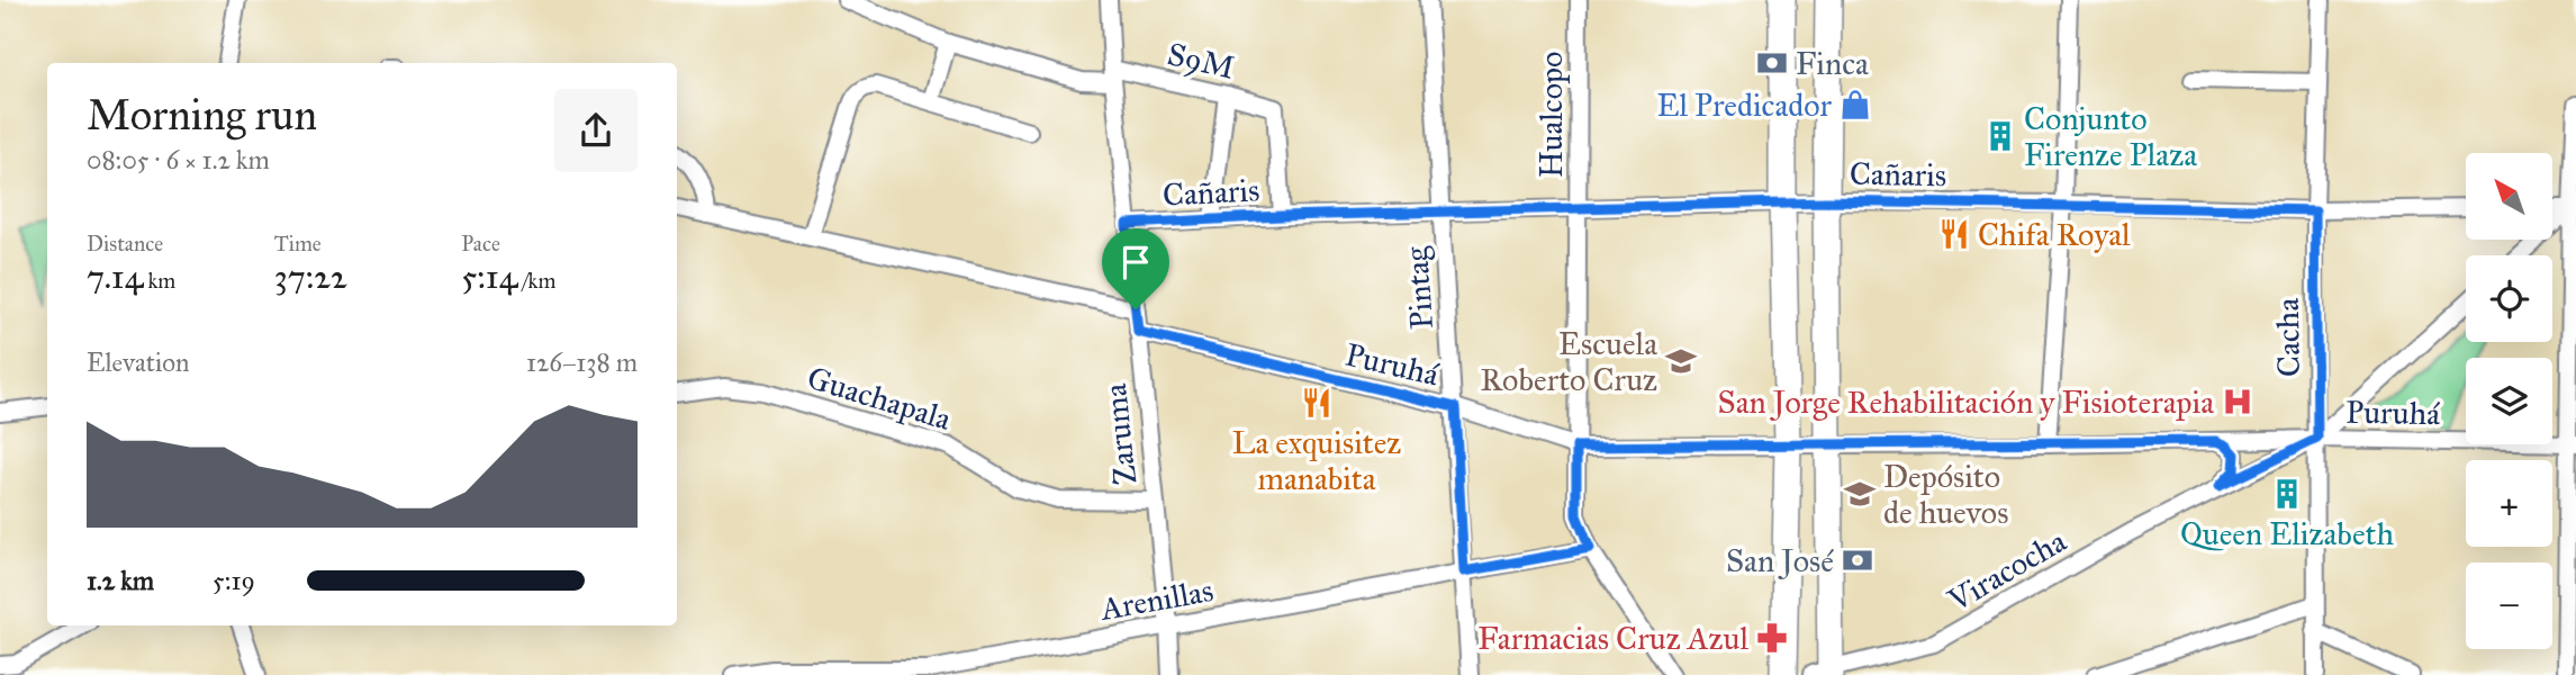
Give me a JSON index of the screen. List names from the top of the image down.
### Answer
{
  "streets": {
    "street": [
      "S9M",
      "Hualcopo",
      "Cañaris",
      "Pintag",
      "Cacha",
      "Puruhá",
      "Guachapala",
      "Zaruma",
      "Viracocha",
      "Arenillas"
    ]
  },
  "crossings": [
    ["S9M", "Cañaris"],
    ["S9M", "Zaruma"],
    ["Hualcopo", "Cañaris"],
    ["Hualcopo", "Puruhá"],
    ["Hualcopo", "Arenillas"],
    ["Cañaris", "Pintag"],
    ["Cañaris", "Cacha"],
    ["Cañaris", "Zaruma"],
    ["Pintag", "Puruhá"],
    ["Pintag", "Arenillas"],
    ["Cacha", "Puruhá"],
    ["Cacha", "Viracocha"],
    ["Puruhá", "Zaruma"],
    ["Puruhá", "Viracocha"],
    ["Guachapala", "Zaruma"],
    ["Zaruma", "Arenillas"]
  ],
  "places": {
    "bank": ["Finca", "San José"],
    "shop": ["El Predicador"],
    "building": ["Conjunto Firenze Plaza", "Queen Elizabeth"],
    "restaurant": ["Chifa Royal", "La exquisitez manabita"],
    "school or university": ["Escuela Roberto Cruz", "Depósito de huevos"],
    "hospital": ["San Jorge Rehabilitación y Fisioterapia"],
    "pharmacy": ["Farmacias Cruz Azul"]
  },
  "north": "top left",
  "page": {
    "heading": ["Morning run", "08:05 · 6 × 1.2 km"],
    "map_buttons": ["+", "−"],
    "stats": [
      ["Distance", "7.14 km"],
      ["Time", "37:22"],
      ["Pace", "5:14 /km"]
    ],
    "chart": ["Elevation", "126–138 m"],
    "list": [
      {
        "name": "1.2 km",
        "note": "5:19"
      }
    ]
  }
}
